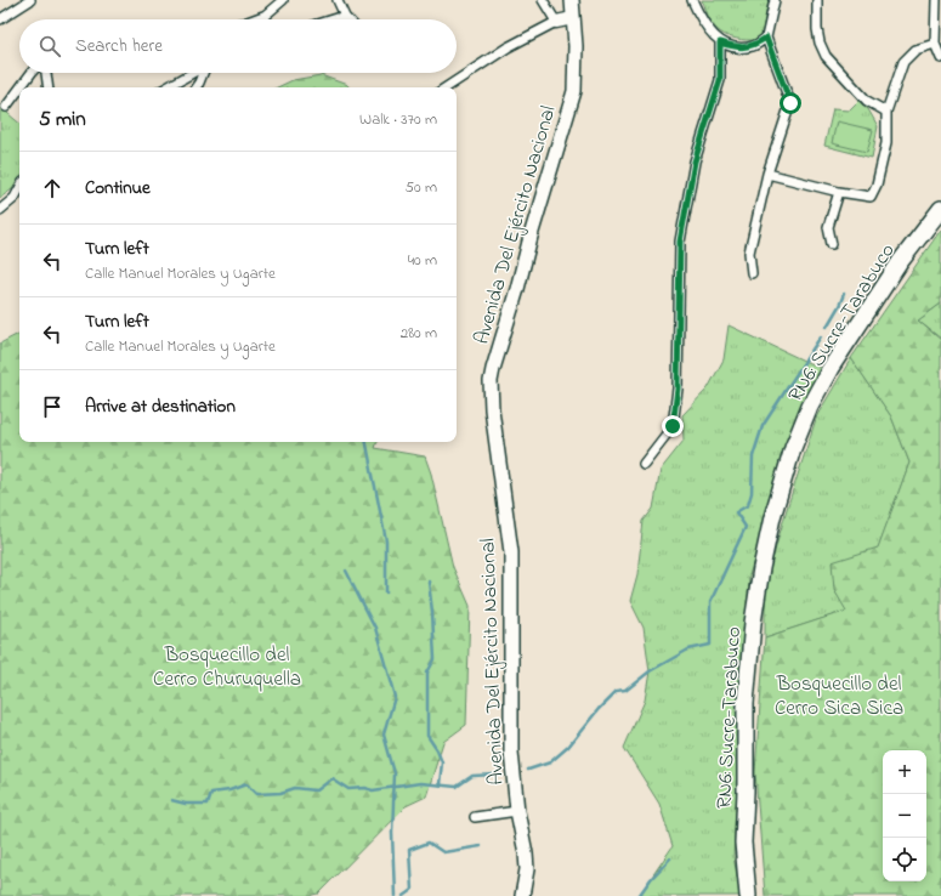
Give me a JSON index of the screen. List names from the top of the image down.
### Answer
{
  "streets": {
    "highway": ["RN6: Sucre-Tarabuco"],
    "main road": ["Avenida Del Ejército Nacional"]
  },
  "parks": ["Bosquecillo del Cerro Churuquella", "Bosquecillo del Cerro Sica Sica"],
  "page": {
    "search": "Search here",
    "heading": ["5 min", "Walk · 370 m"],
    "list": [
      ["Continue", "50 m"],
      ["Turn left", "Calle Manuel Morales y Ugarte", "40 m"],
      ["Turn left", "Calle Manuel Morales y Ugarte", "280 m"],
      "Arrive at destination"
    ],
    "map_buttons": ["+", "−"]
  }
}
